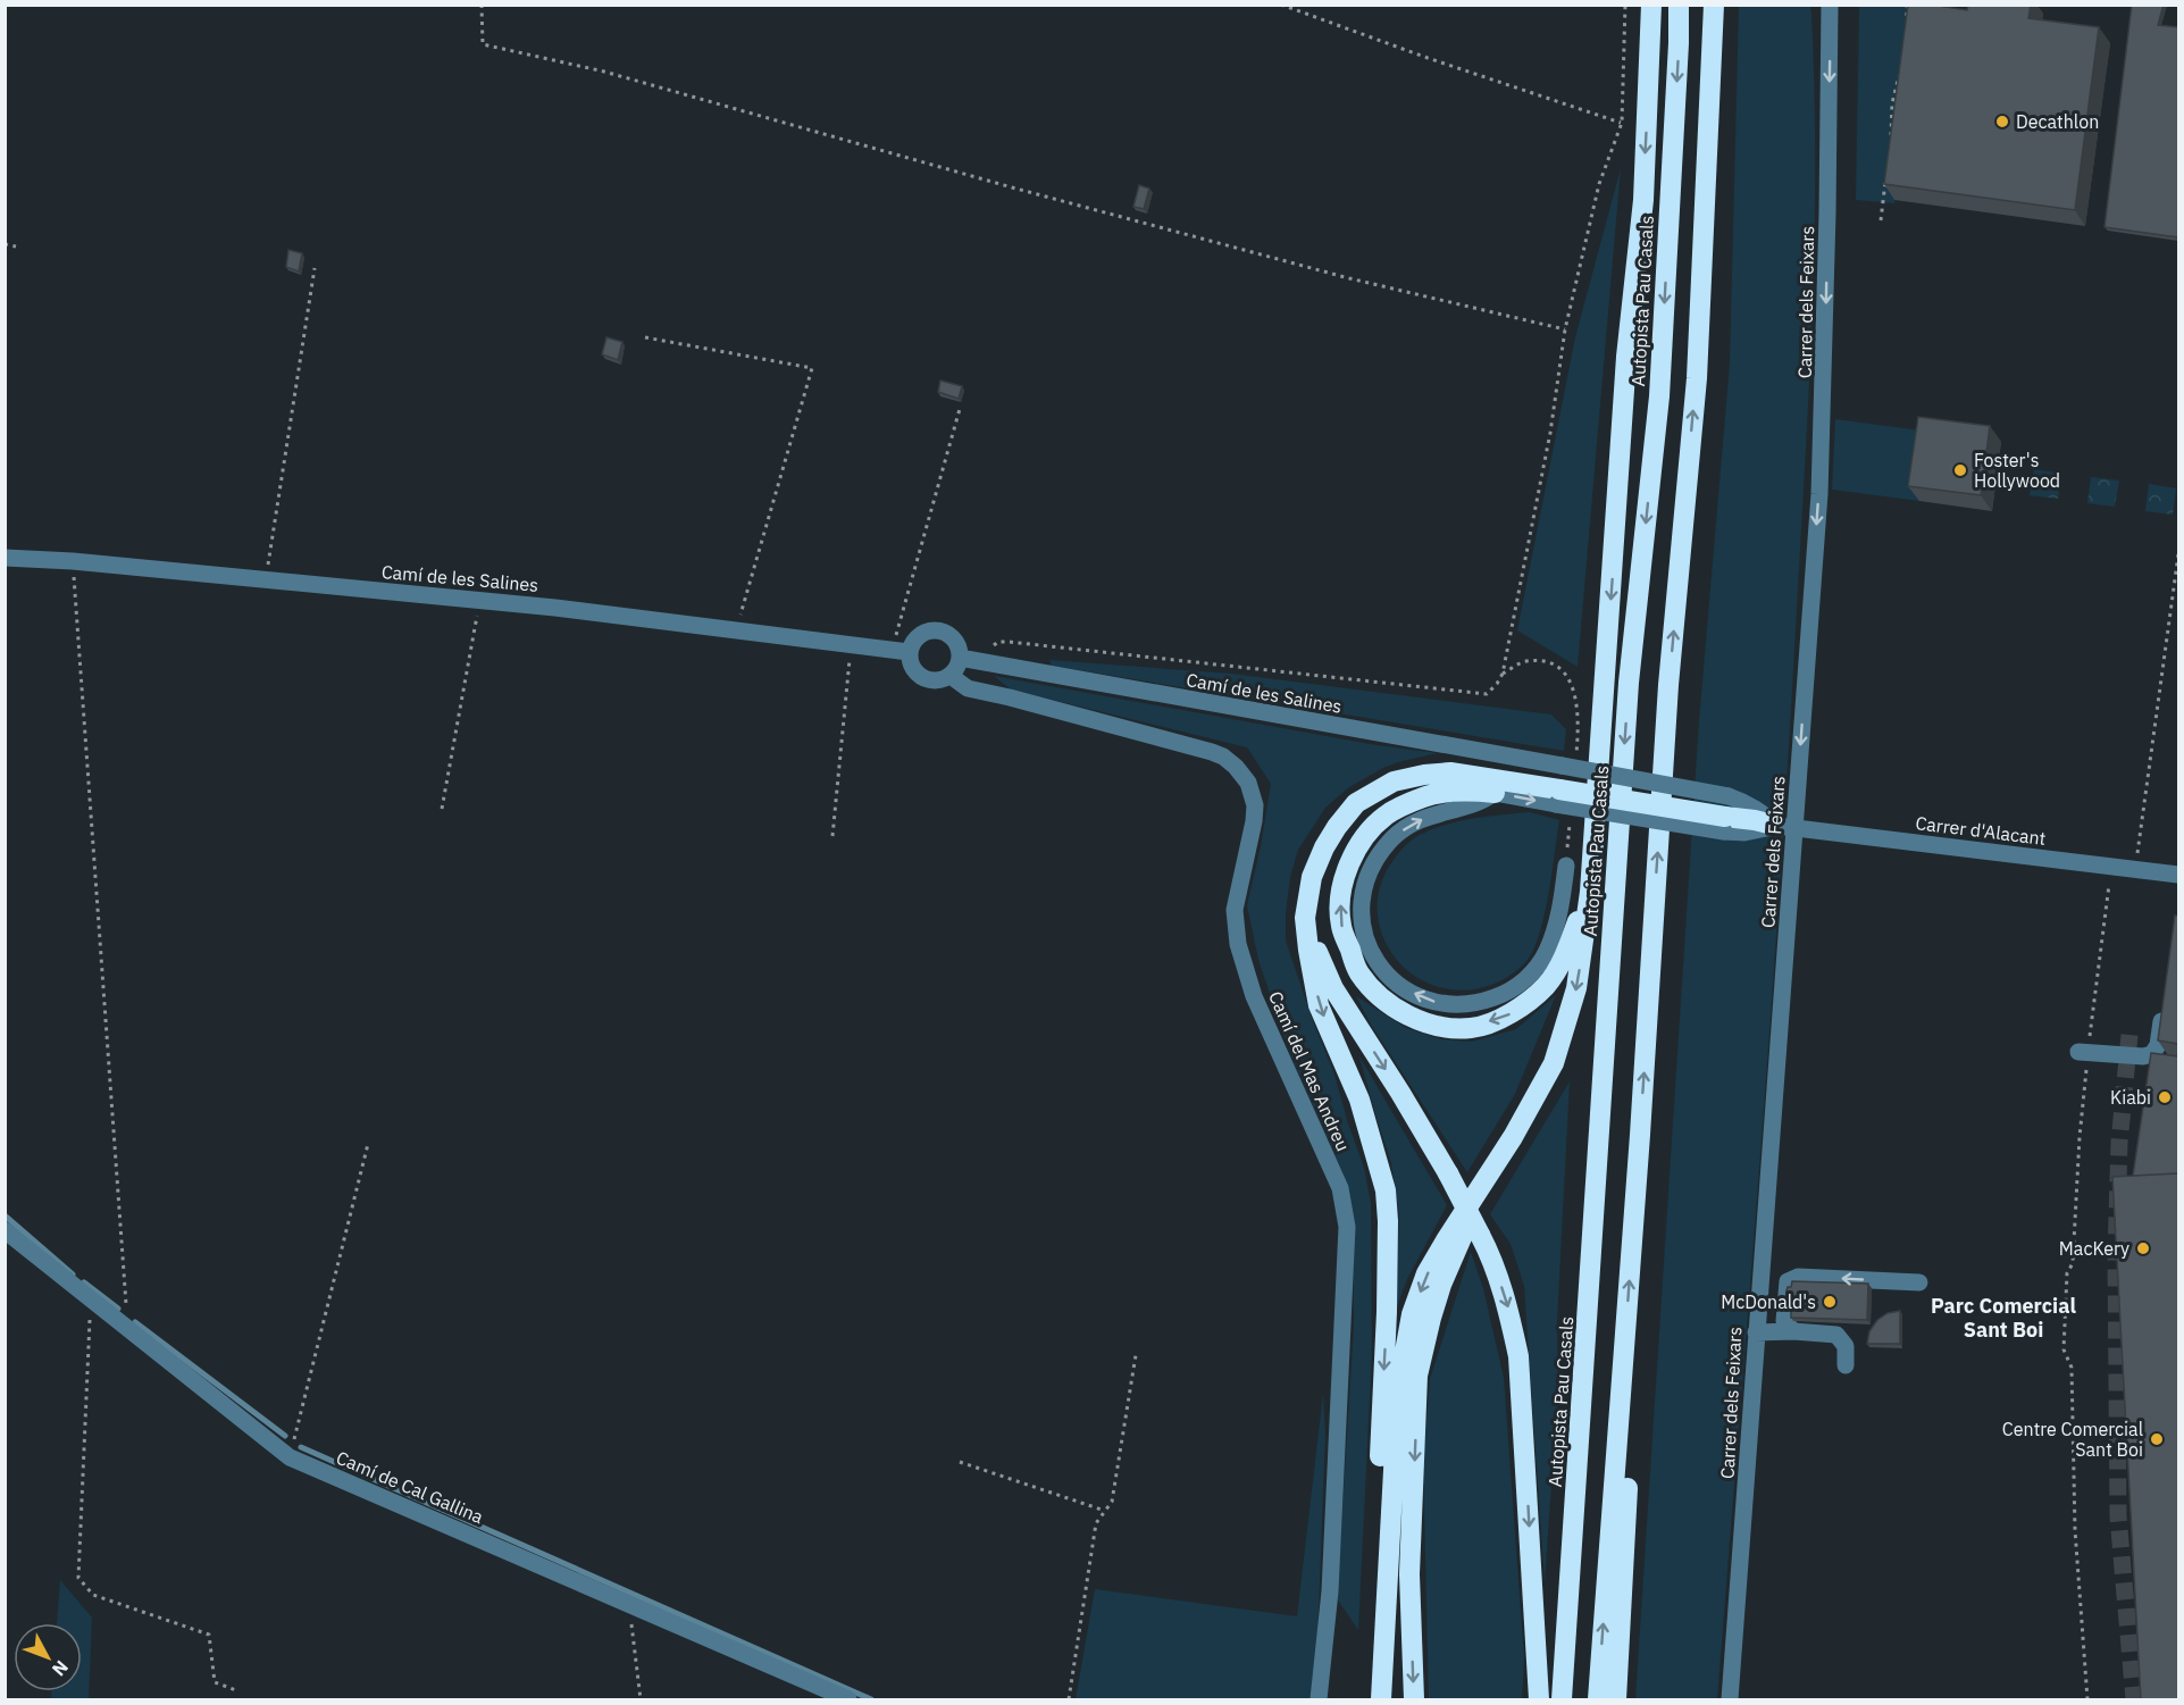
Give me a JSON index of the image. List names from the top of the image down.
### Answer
{
  "streets": {
    "highway": ["Autopista Pau Casals"],
    "street": [
      "Carrer dels Feixars",
      "Camí de les Salines",
      "Carrer d'Alacant",
      "Camí del Mas Andreu",
      "Camí de Cal Gallina"
    ]
  },
  "crossings": [
    ["Camí de les Salines", "Camí del Mas Andreu"]
  ],
  "one_way": ["Carrer dels Feixars"],
  "districts": ["Parc Comercial Sant Boi"],
  "places": [
    "Decathlon",
    "Foster's Hollywood",
    "Kiabi",
    "MacKery",
    "McDonald's",
    "Centre Comercial Sant Boi"
  ],
  "north": "bottom right"
}
